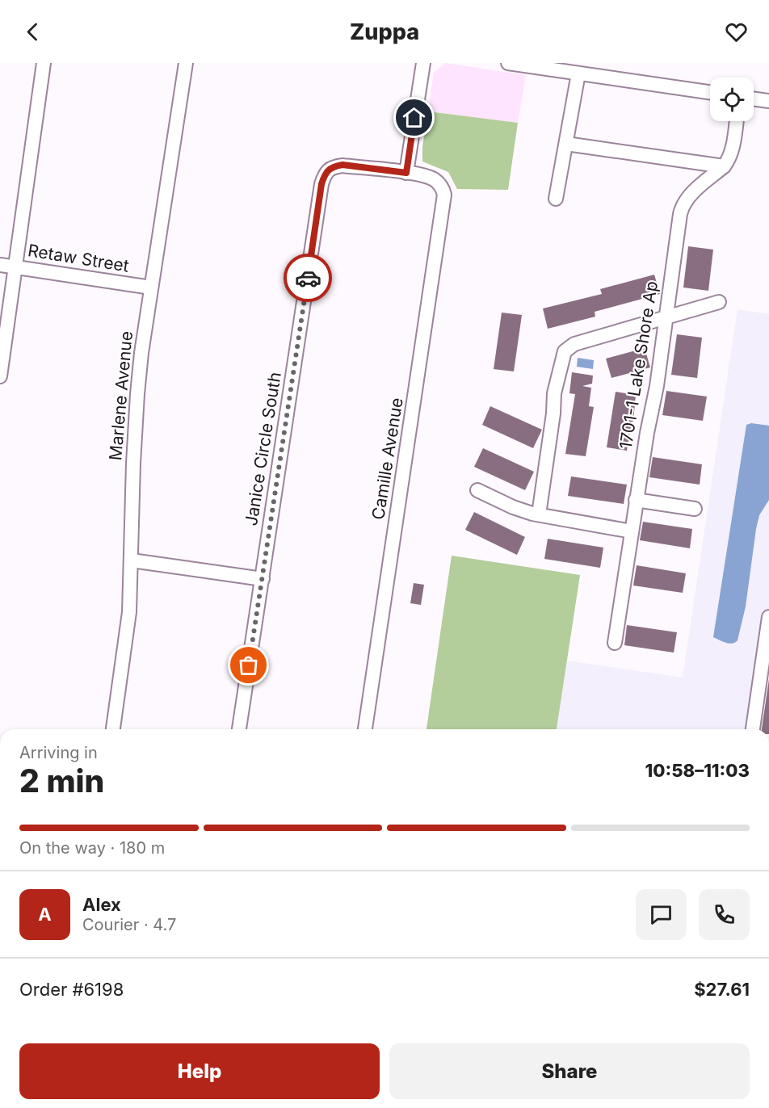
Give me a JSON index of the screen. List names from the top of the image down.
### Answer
{
  "streets": {
    "street": [
      "Retaw Street",
      "1701-1 Lake Shore Ap",
      "Marlene Avenue",
      "Janice Circle South",
      "Camille Avenue"
    ]
  },
  "crossings": [
    ["Retaw Street", "Marlene Avenue"],
    ["Janice Circle South", "Camille Avenue"]
  ],
  "page": {
    "header": "Zuppa",
    "heading": ["2 min", "Arriving in", "10:58–11:03"],
    "panel": [
      "Alex",
      "Courier · 4.7",
      "Order #6198",
      "$27.61"
    ],
    "bar": "On the way · 180 m",
    "round": "A",
    "buttons": ["Help", "Share"]
  }
}
